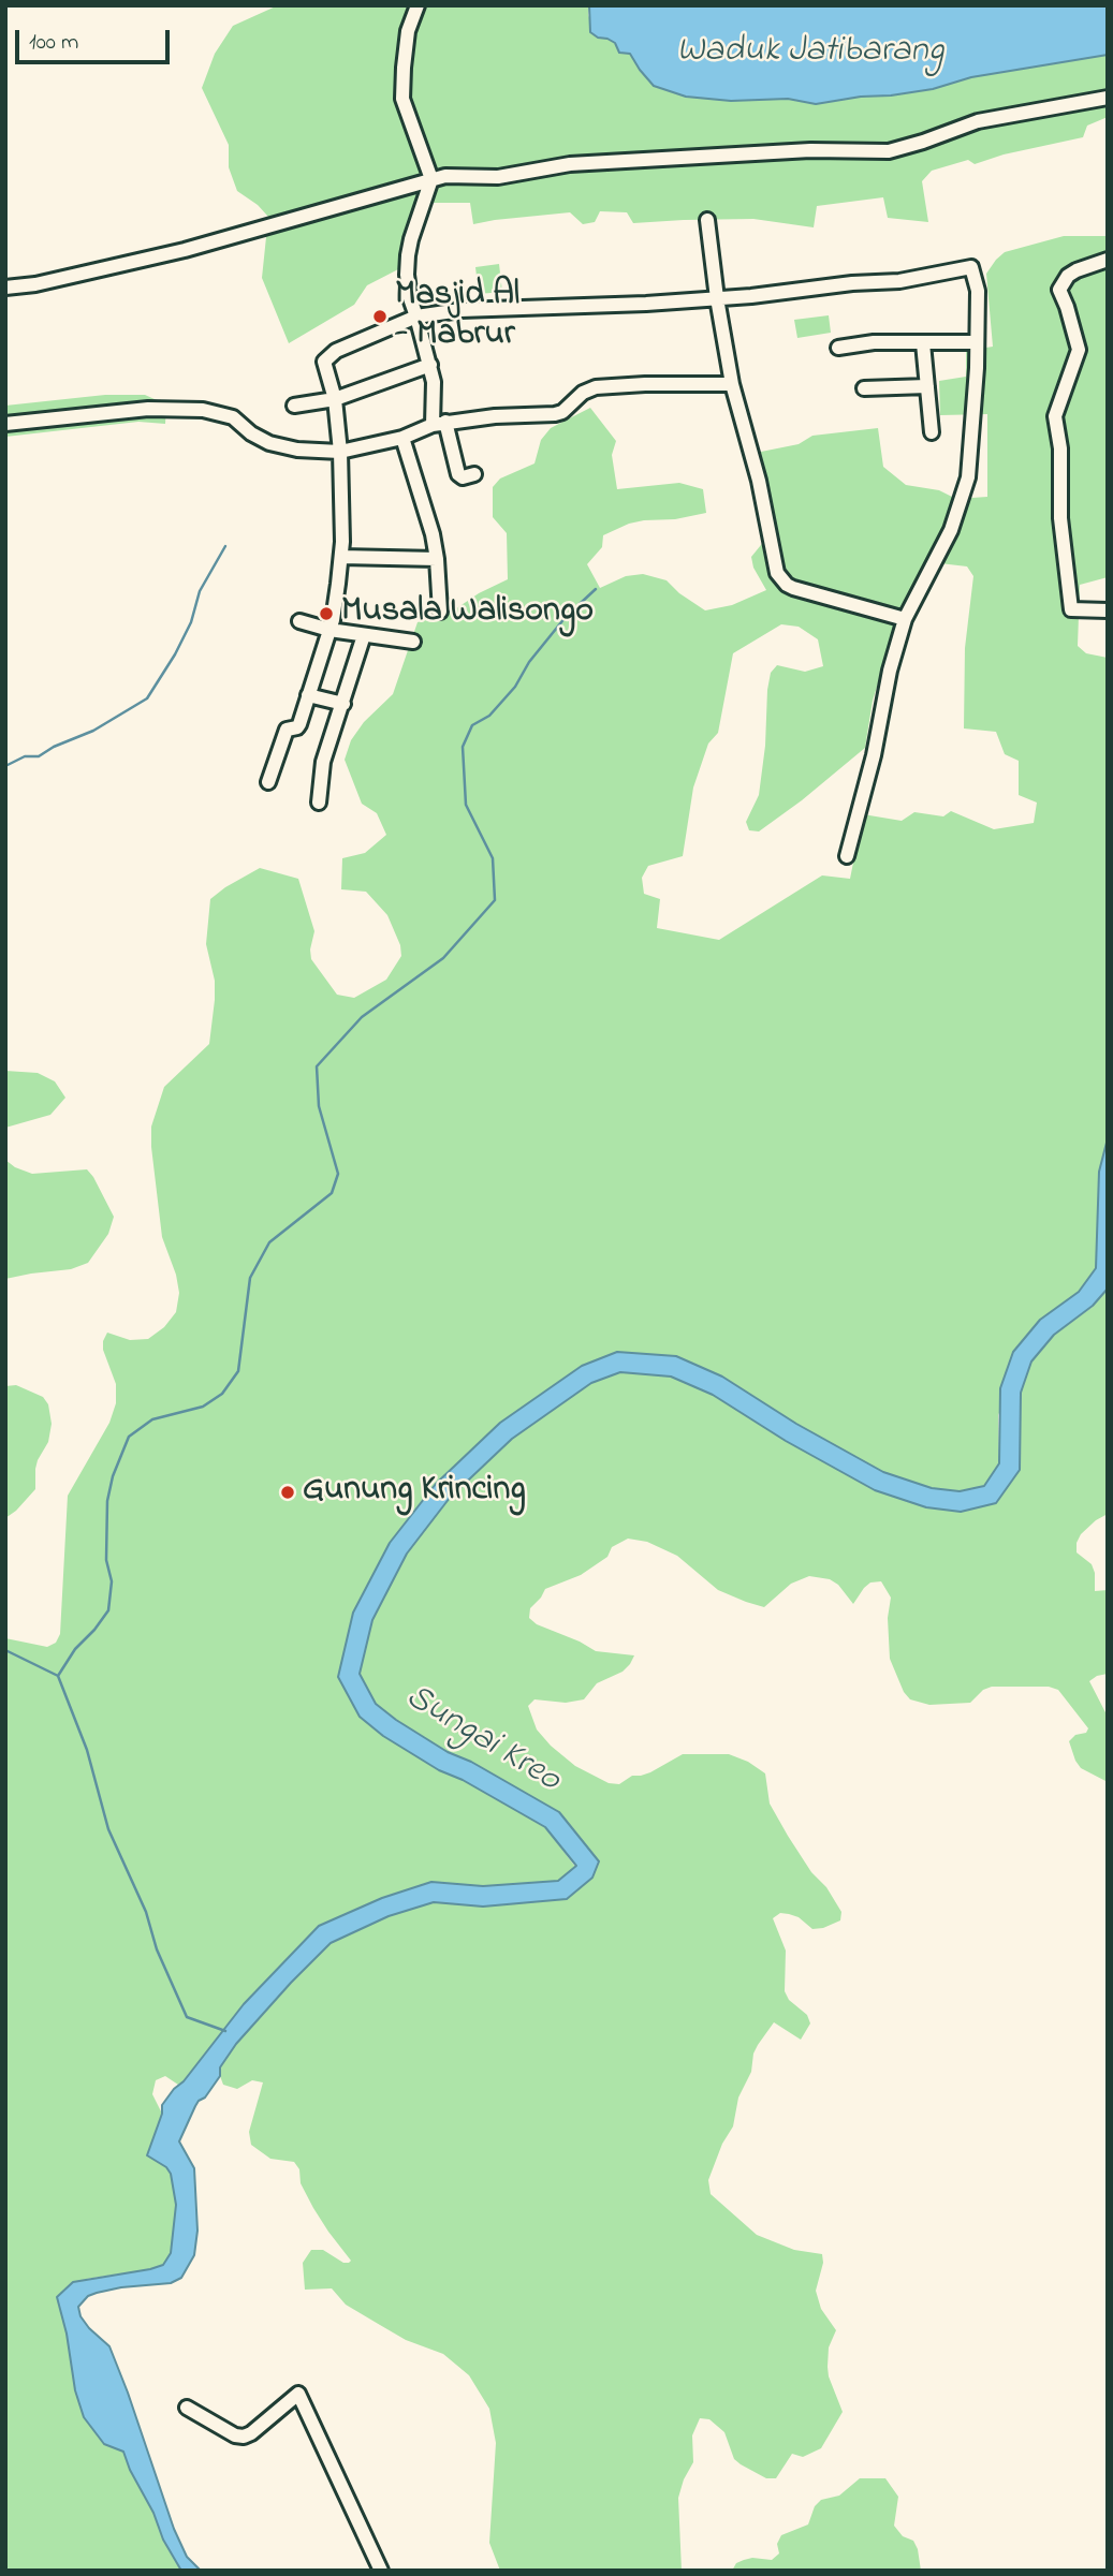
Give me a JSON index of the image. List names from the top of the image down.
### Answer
{
  "water": ["Waduk Jatibarang", "Sungai Kreo"],
  "places": ["Masjid Al - Mabrur", "Musala Walisongo", "Gunung Krincing"],
  "scale_bar": "100 m"
}
